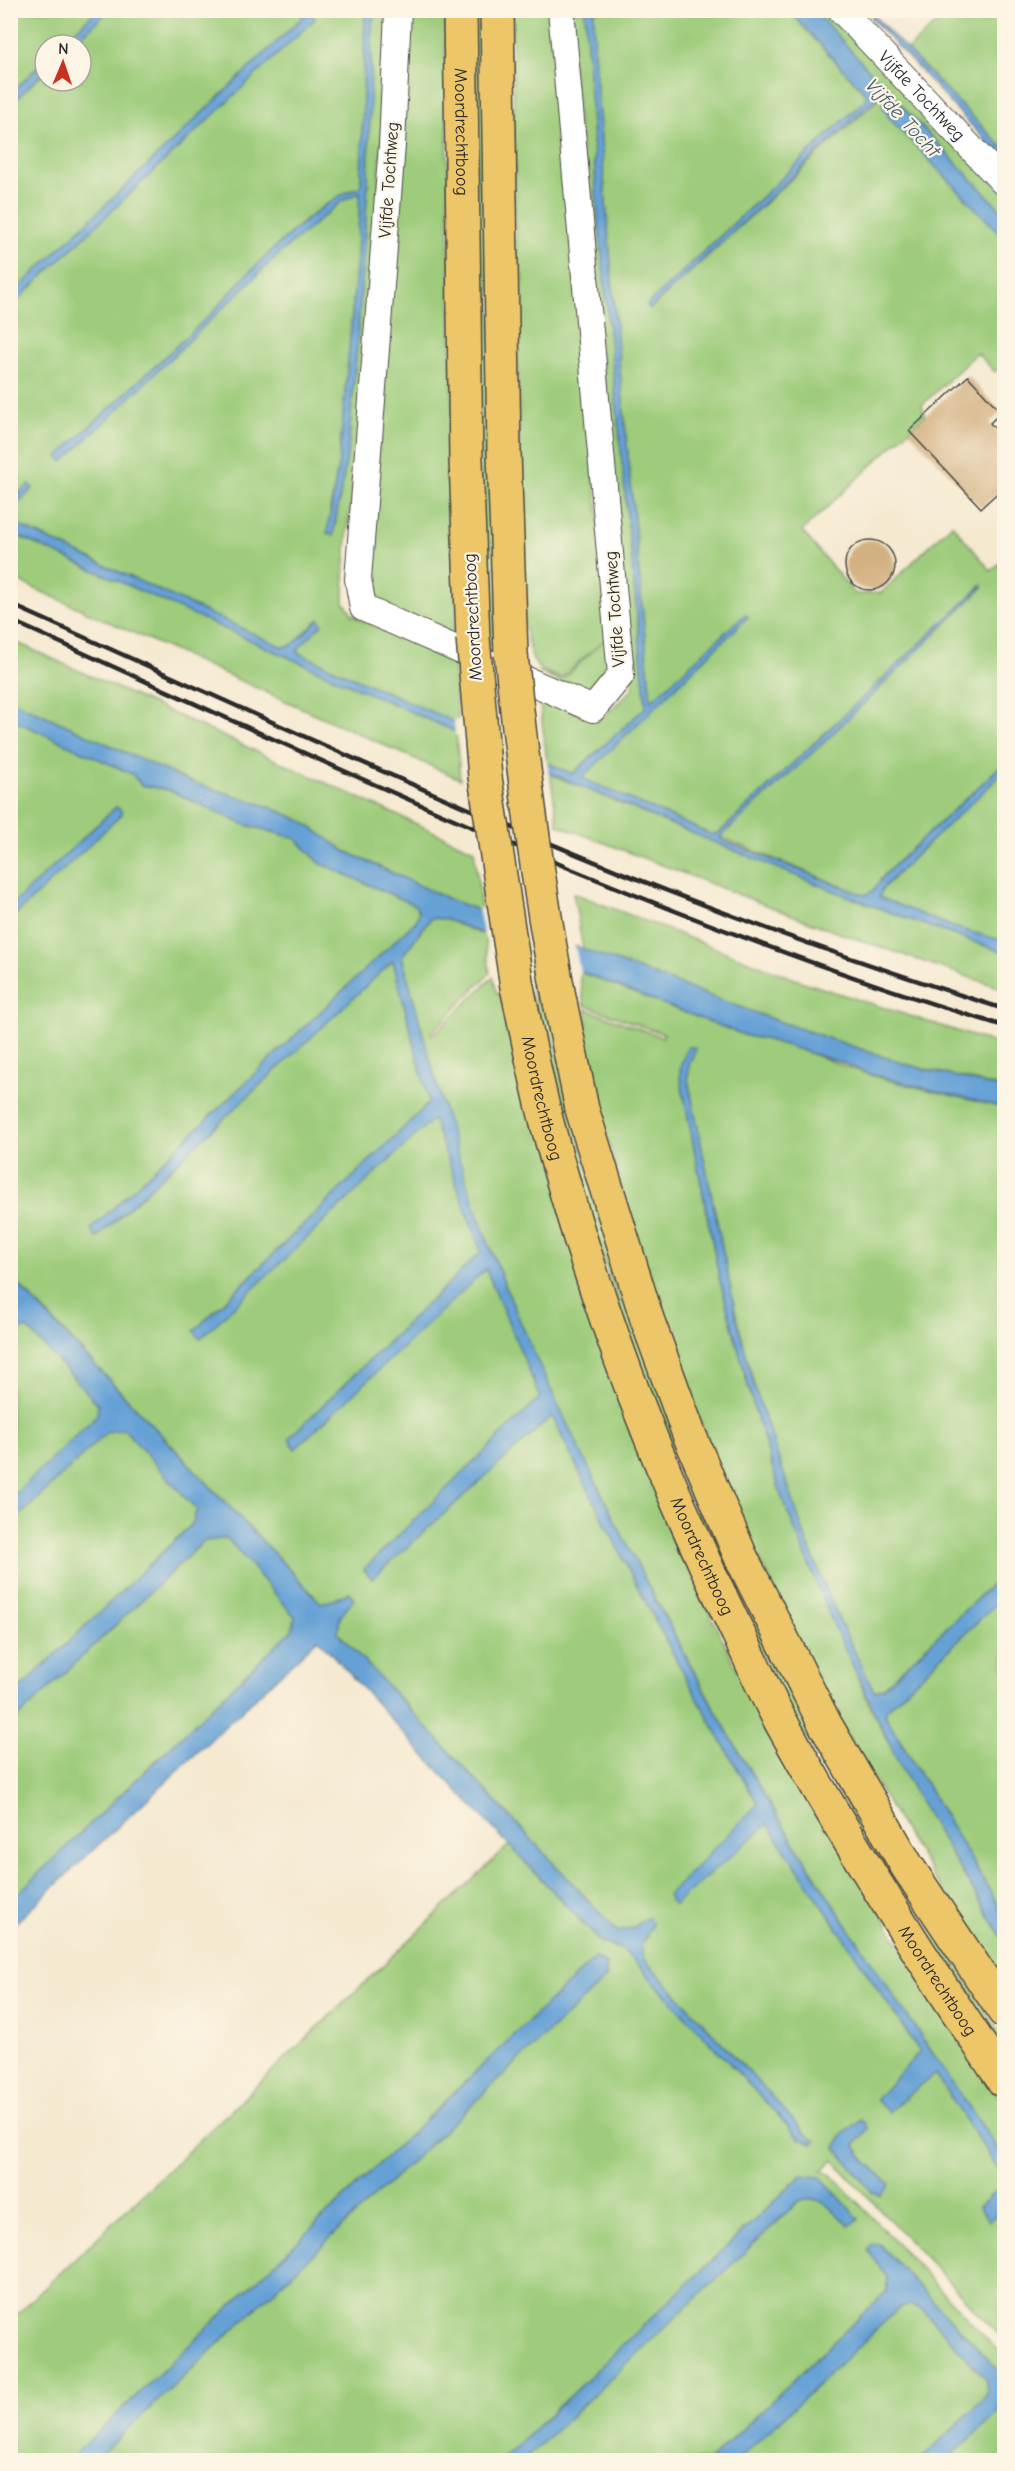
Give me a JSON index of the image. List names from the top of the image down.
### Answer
{
  "streets": {
    "main road": ["Moordrechtboog"],
    "street": ["Vijfde Tochtweg"]
  },
  "water": ["Vijfde Tocht"],
  "north": "top"
}
